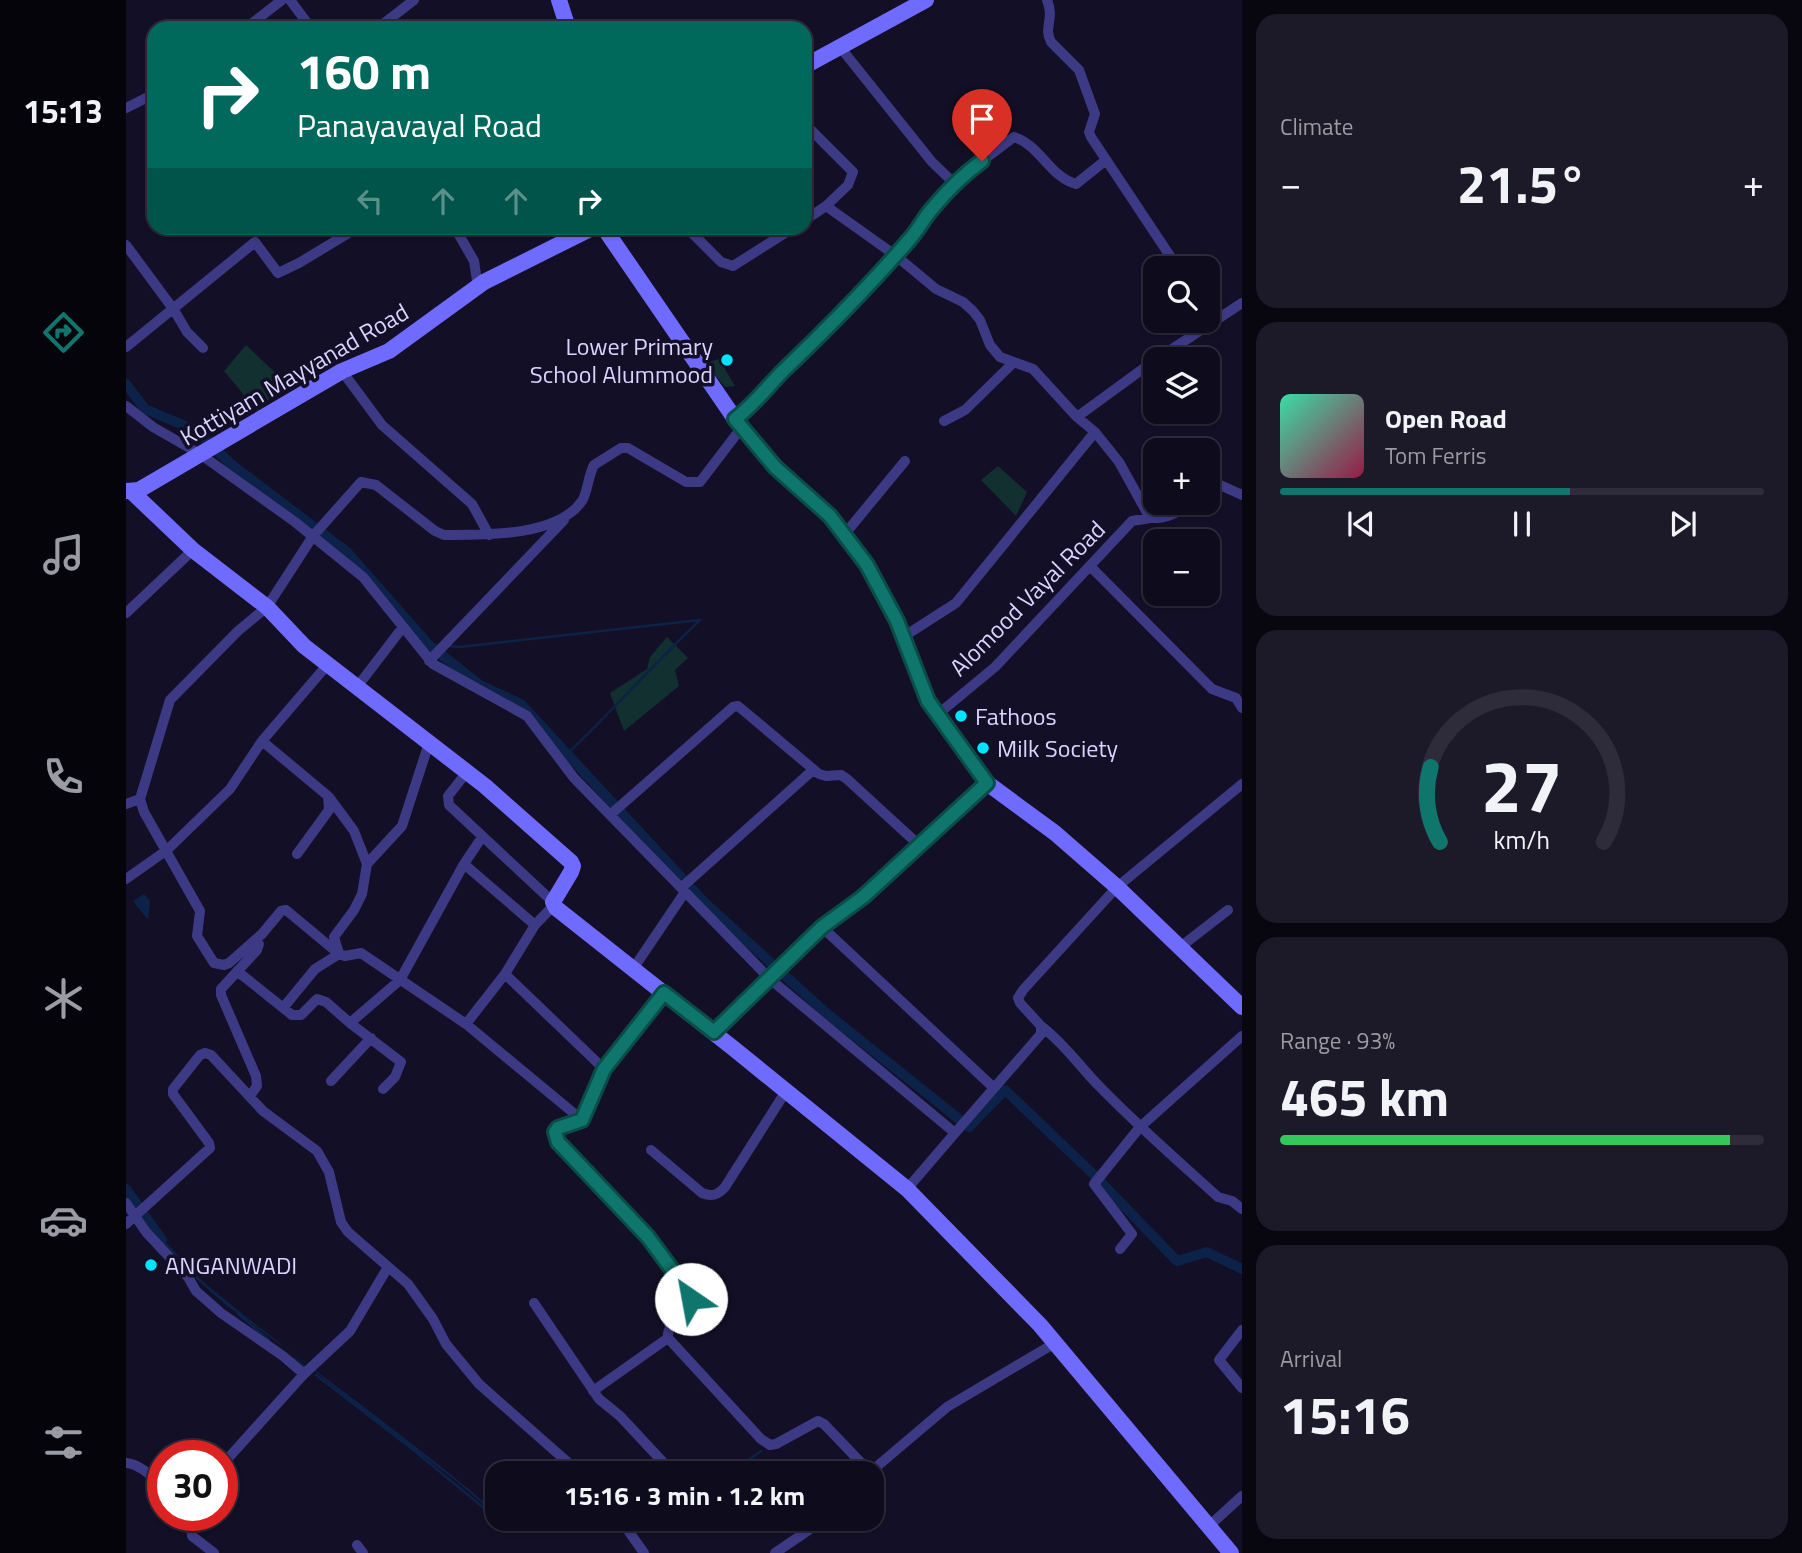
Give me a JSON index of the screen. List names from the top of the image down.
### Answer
{
  "streets": {
    "street": ["Kottiyam Mayyanad Road", "Alomood Vayal Road"]
  },
  "places": [
    "Lower Primary School Alummood",
    "Fathoos",
    "Milk Society",
    "ANGANWADI"
  ],
  "page": {
    "tabs": "15:13",
    "tile": [
      "Climate",
      ["Range · 93%", "465 km"],
      ["Arrival", "15:16"]
    ],
    "turn": ["160 m", "Panayavayal Road"],
    "heat": ["−", "21.5°", "+"],
    "map_buttons": ["+", "−"],
    "song": ["Open Road", "Tom Ferris"],
    "limit": "30",
    "trip": "15:16 · 3 min · 1.2 km",
    "gauge": ["27", "km/h"]
  }
}
